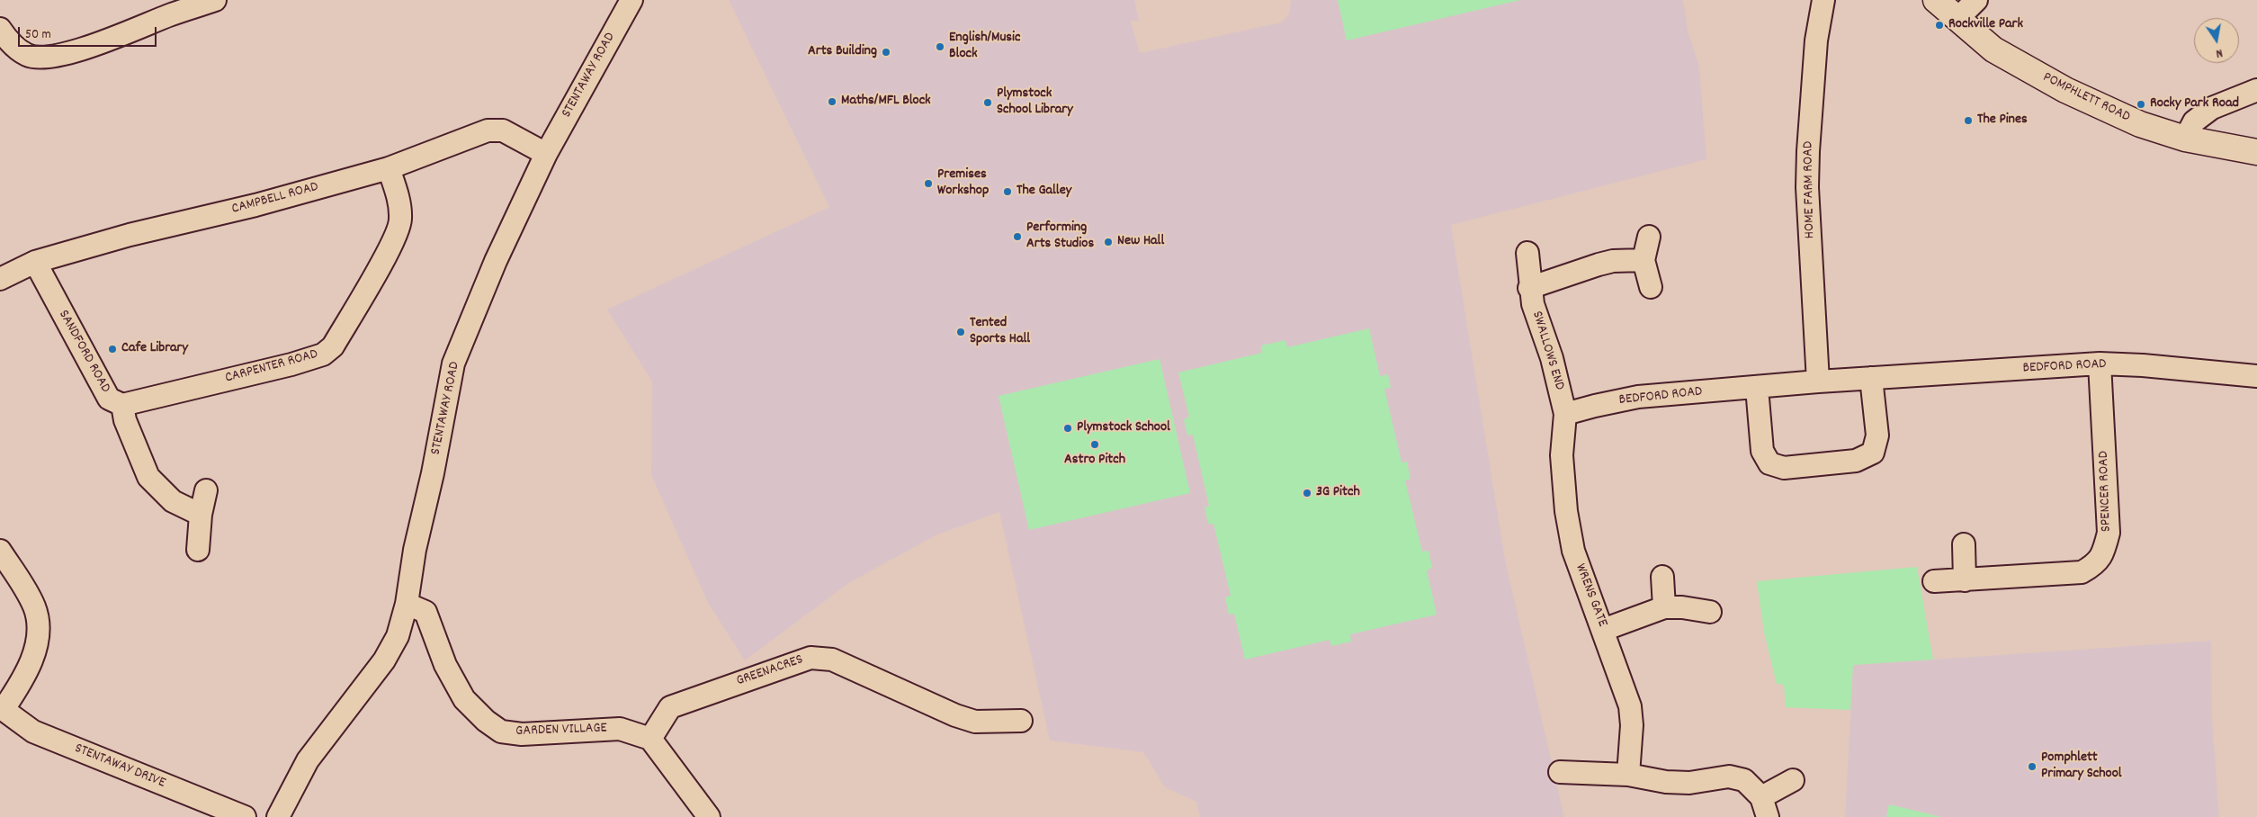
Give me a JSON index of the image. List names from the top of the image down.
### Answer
{
  "streets": {
    "street": [
      "STENTAWAY ROAD",
      "POMPHLETT ROAD",
      "HOME FARM ROAD",
      "CAMPBELL ROAD",
      "SWALLOWS END",
      "SANDFORD ROAD",
      "CARPENTER ROAD",
      "BEDFORD ROAD",
      "SPENCER ROAD",
      "WRENS GATE",
      "GREENACRES",
      "GARDEN VILLAGE",
      "STENTAWAY DRIVE"
    ]
  },
  "crossings": [
    ["STENTAWAY ROAD", "CAMPBELL ROAD"],
    ["STENTAWAY ROAD", "GARDEN VILLAGE"],
    ["HOME FARM ROAD", "BEDFORD ROAD"],
    ["CAMPBELL ROAD", "SANDFORD ROAD"],
    ["CAMPBELL ROAD", "CARPENTER ROAD"],
    ["SWALLOWS END", "BEDFORD ROAD"],
    ["SWALLOWS END", "WRENS GATE"],
    ["SANDFORD ROAD", "CARPENTER ROAD"],
    ["BEDFORD ROAD", "SPENCER ROAD"],
    ["BEDFORD ROAD", "WRENS GATE"],
    ["GREENACRES", "GARDEN VILLAGE"]
  ],
  "places": [
    "Rockville Park",
    "English/Music Block",
    "Arts Building",
    "Maths/MFL Block",
    "Plymstock School Library",
    "Rocky Park Road",
    "The Pines",
    "Premises Workshop",
    "The Galley",
    "Performing Arts Studios",
    "New Hall",
    "Tented Sports Hall",
    "Cafe Library",
    "Plymstock School",
    "Astro Pitch",
    "3G Pitch",
    "Pomphlett Primary School"
  ],
  "scale_bar": "50 m",
  "north": "bottom"
}
